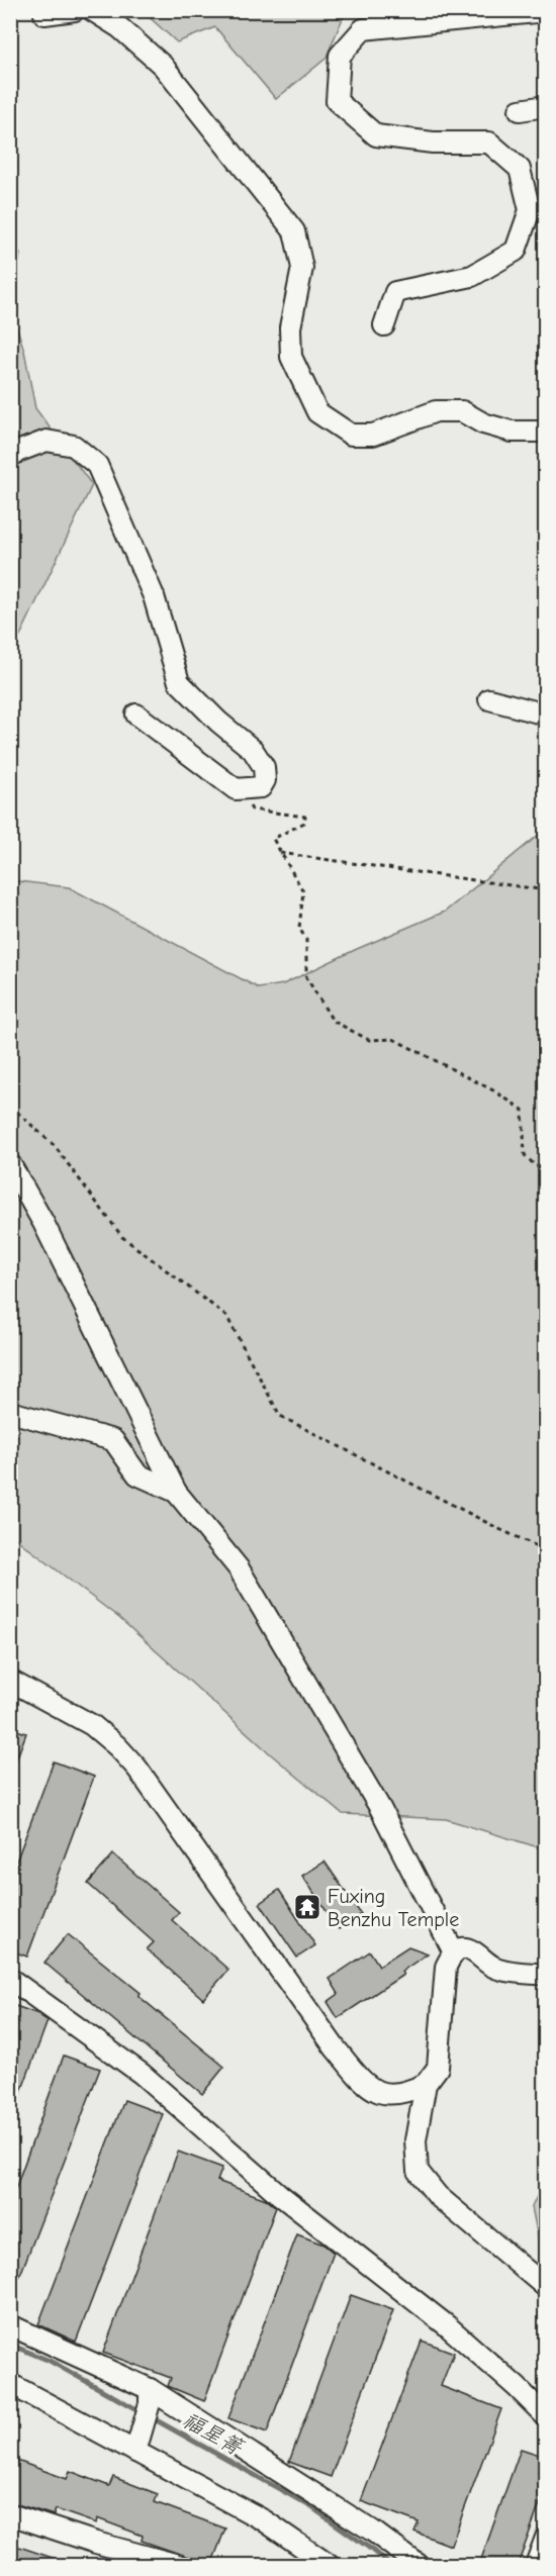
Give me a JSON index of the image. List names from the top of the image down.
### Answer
{
  "water": ["福星箐"],
  "places": {
    "temple": ["Fuxing Benzhu Temple"]
  }
}
